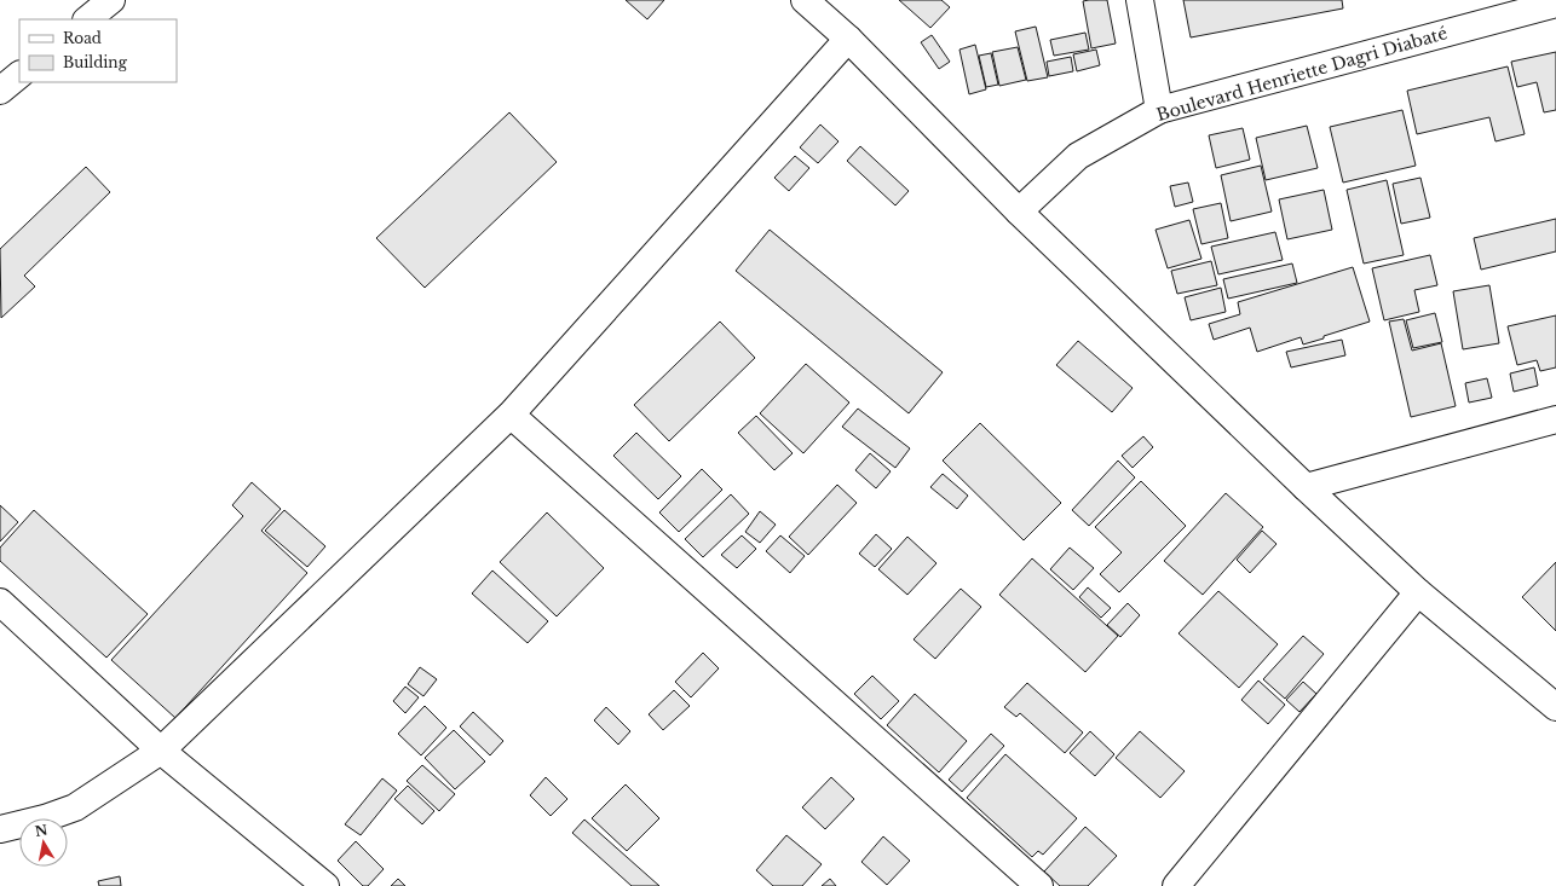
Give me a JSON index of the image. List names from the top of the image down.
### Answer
{
  "streets": {
    "street": ["Boulevard Henriette Dagri Diabaté"]
  },
  "legend": ["Road", "Building"],
  "north": "top"
}
